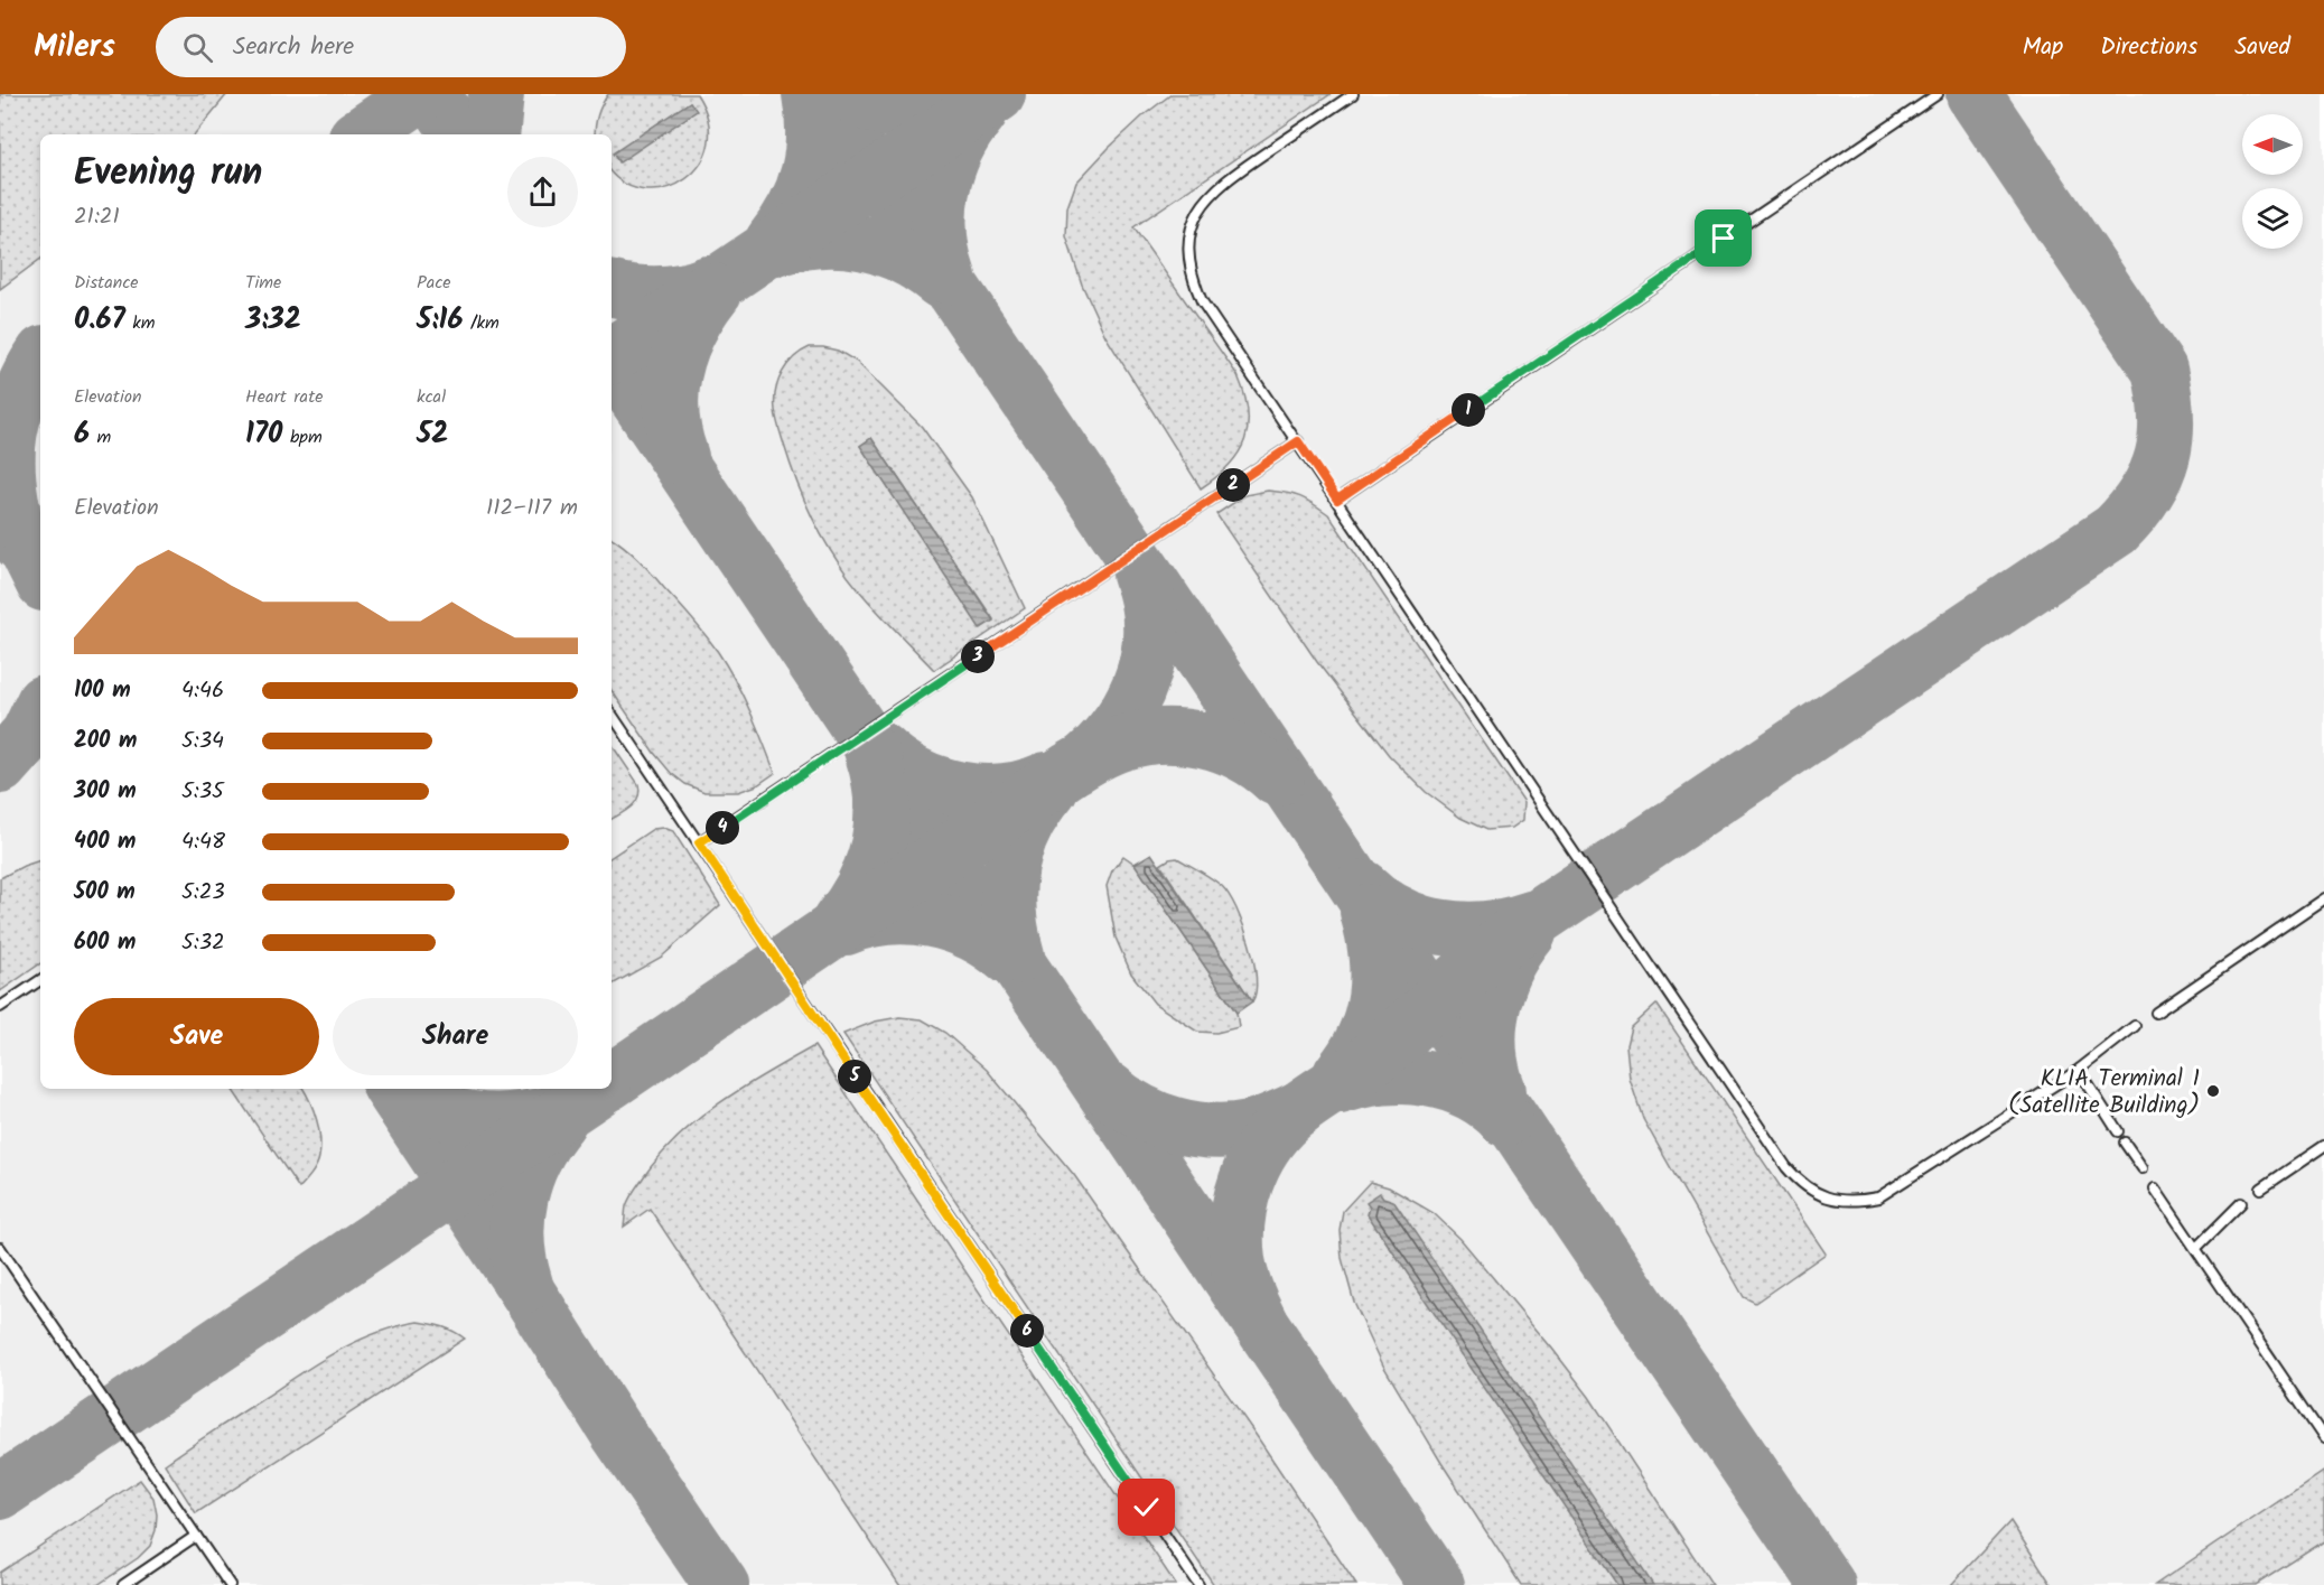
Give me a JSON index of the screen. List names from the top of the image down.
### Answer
{
  "places": ["KLIA Terminal 1 (Satellite Building)"],
  "north": "left",
  "page": {
    "header": "Milers",
    "search": "Search here",
    "nav": ["Map", "Directions", "Saved"],
    "heading": ["Evening run", "21:21"],
    "stats": [
      ["Distance", "0.67 km"],
      ["Time", "3:32"],
      ["Pace", "5:16 /km"],
      ["Elevation", "6 m"],
      ["Heart rate", "170 bpm"],
      ["kcal", "52"]
    ],
    "pins": [
      "1",
      "2",
      "3",
      "4",
      "5",
      "6"
    ],
    "chart": ["Elevation", "112–117 m"],
    "list": [
      {
        "name": "100 m",
        "note": "4:46"
      },
      {
        "name": "200 m",
        "note": "5:34"
      },
      {
        "name": "300 m",
        "note": "5:35"
      },
      {
        "name": "400 m",
        "note": "4:48"
      },
      {
        "name": "500 m",
        "note": "5:23"
      },
      {
        "name": "600 m",
        "note": "5:32"
      }
    ],
    "buttons": ["Save", "Share"]
  }
}
